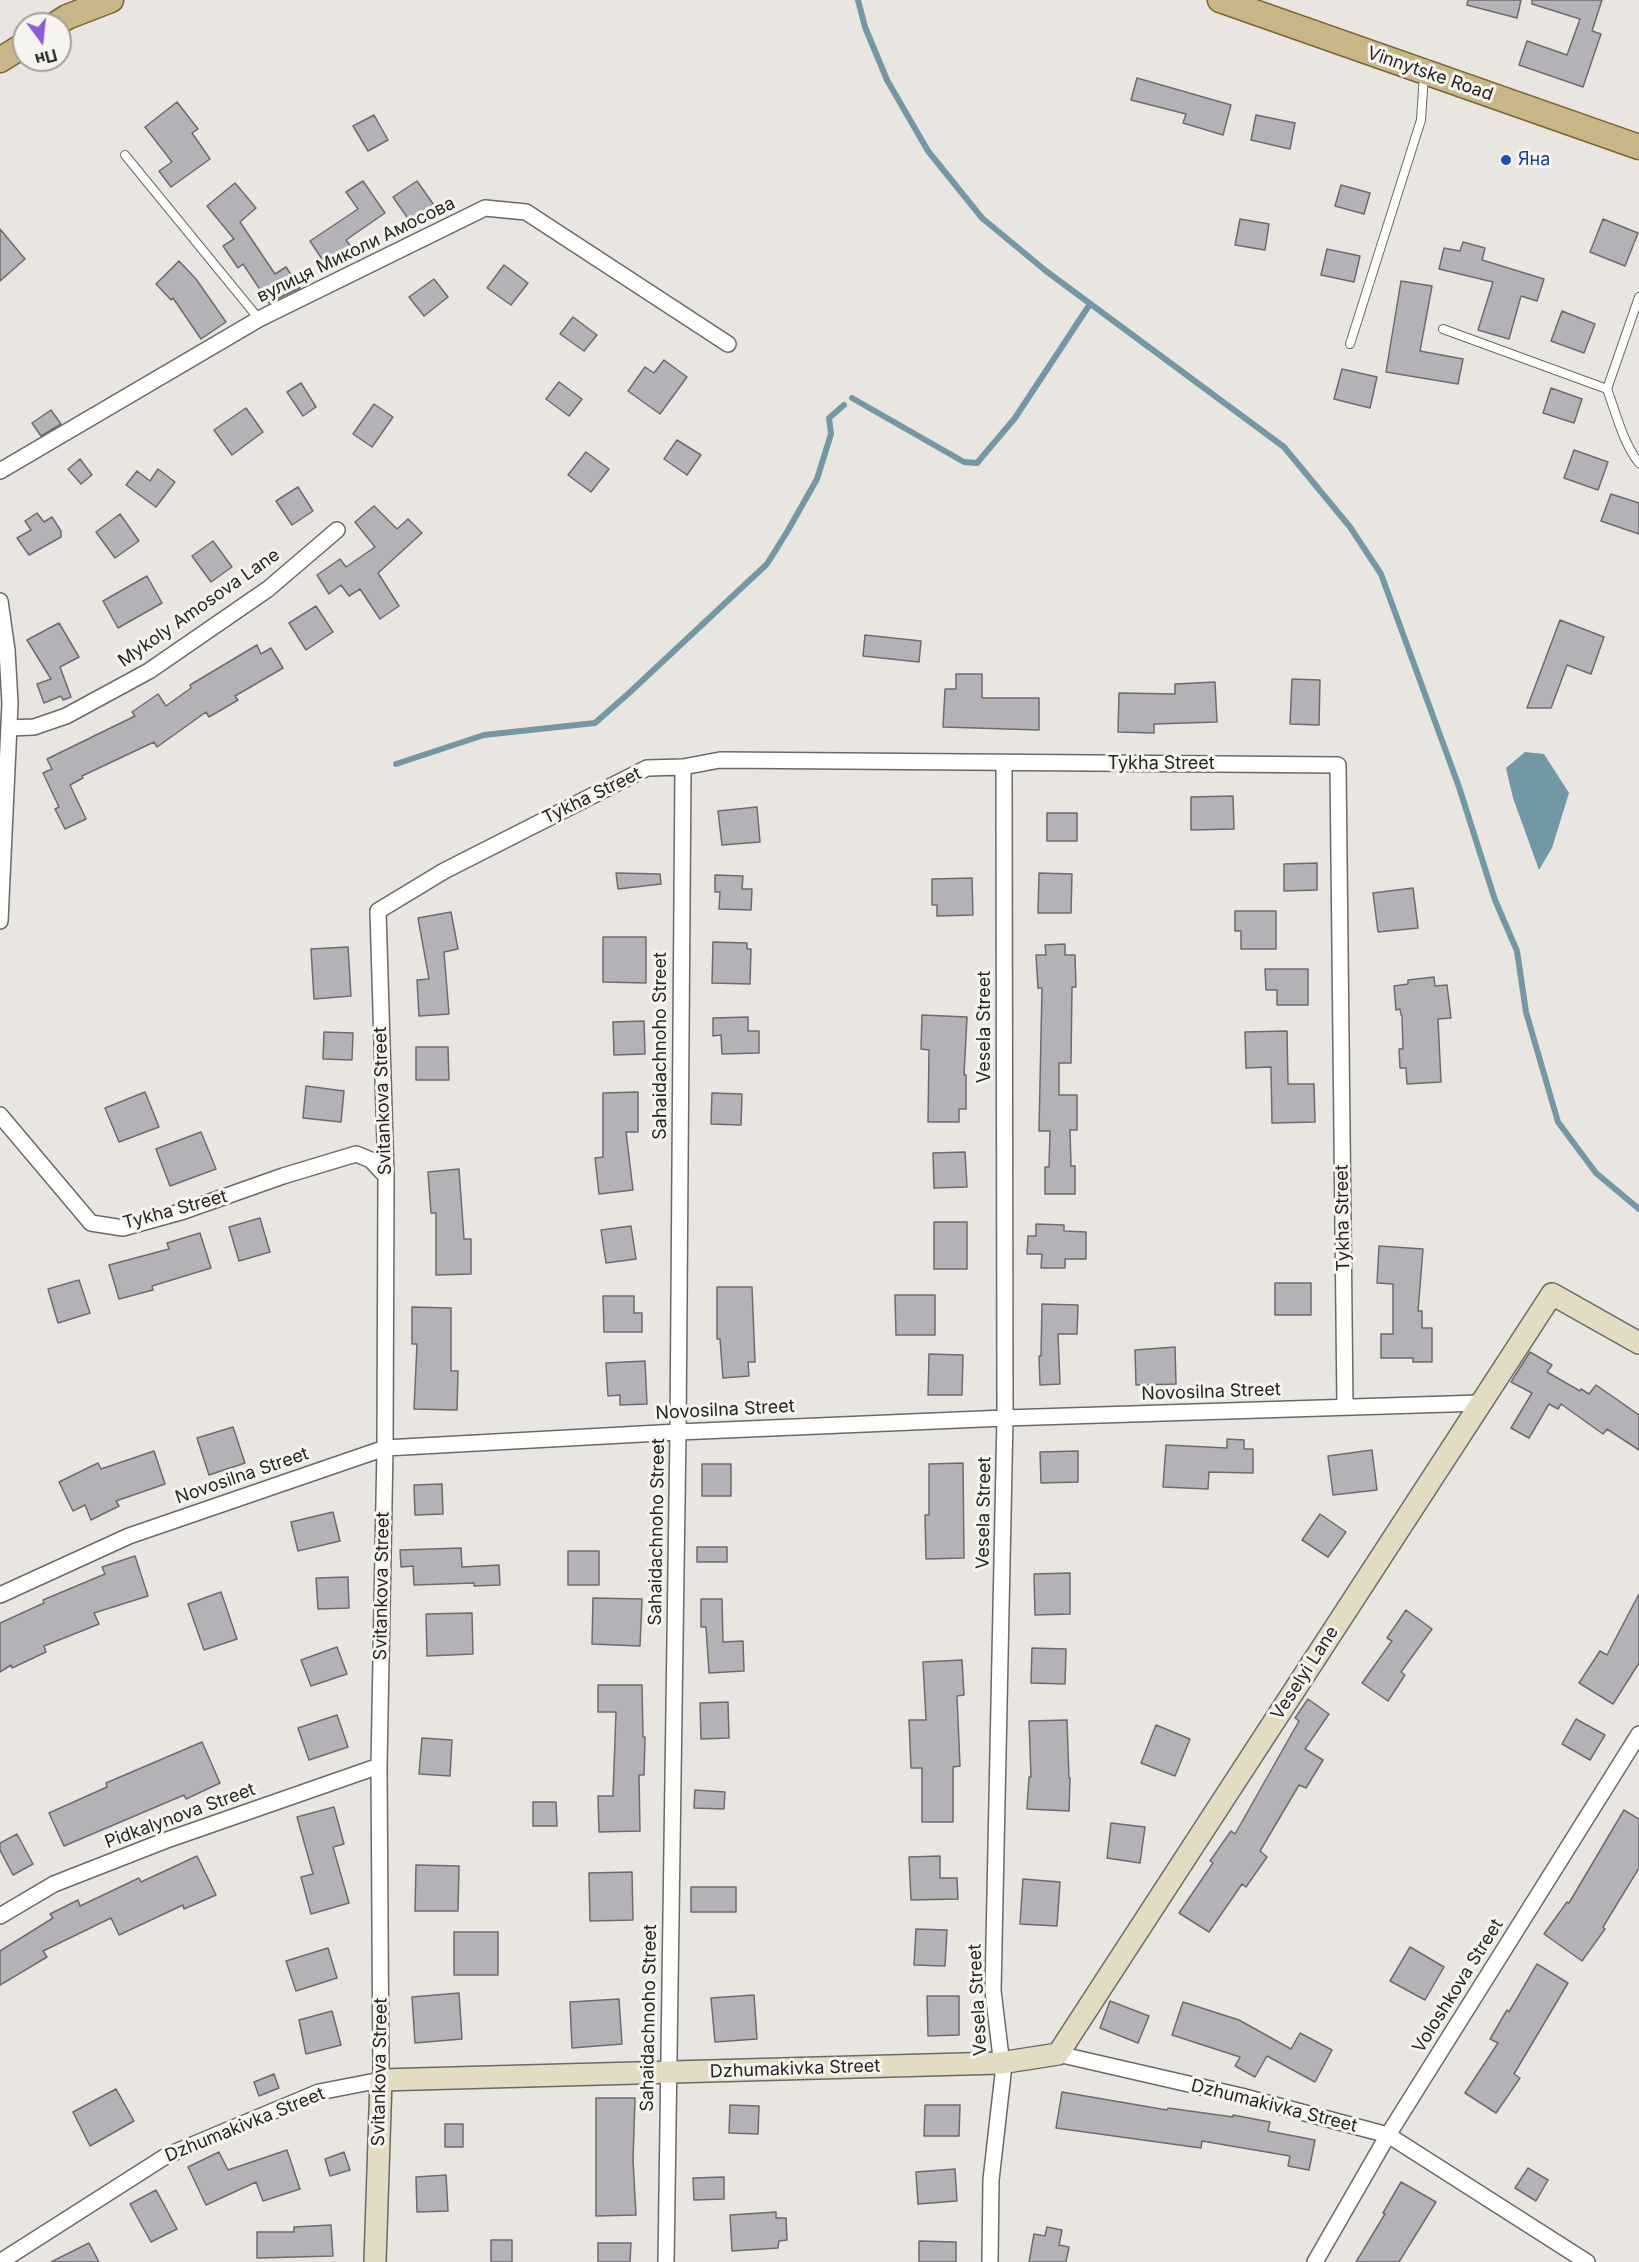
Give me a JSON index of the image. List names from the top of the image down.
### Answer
{
  "streets": {
    "main road": ["Vinnytske Road"],
    "street": [
      "вулиця Миколи Амосова",
      "Mykoly Amosova Lane",
      "Tykha Street",
      "Vesela Street",
      "Sahaidachnoho Street",
      "Svitankova Street",
      "Novosilna Street",
      "Veselyi Lane",
      "Pidkalynova Street",
      "Voloshkova Street",
      "Dzhumakivka Street"
    ]
  },
  "crossings": [
    ["Tykha Street", "Vesela Street"],
    ["Tykha Street", "Sahaidachnoho Street"],
    ["Tykha Street", "Svitankova Street"],
    ["Tykha Street", "Novosilna Street"],
    ["Vesela Street", "Novosilna Street"],
    ["Vesela Street", "Dzhumakivka Street"],
    ["Sahaidachnoho Street", "Novosilna Street"],
    ["Sahaidachnoho Street", "Dzhumakivka Street"],
    ["Svitankova Street", "Novosilna Street"],
    ["Svitankova Street", "Pidkalynova Street"],
    ["Svitankova Street", "Dzhumakivka Street"],
    ["Novosilna Street", "Veselyi Lane"],
    ["Veselyi Lane", "Dzhumakivka Street"],
    ["Voloshkova Street", "Dzhumakivka Street"]
  ],
  "places": ["Яна"],
  "north": "bottom"
}
